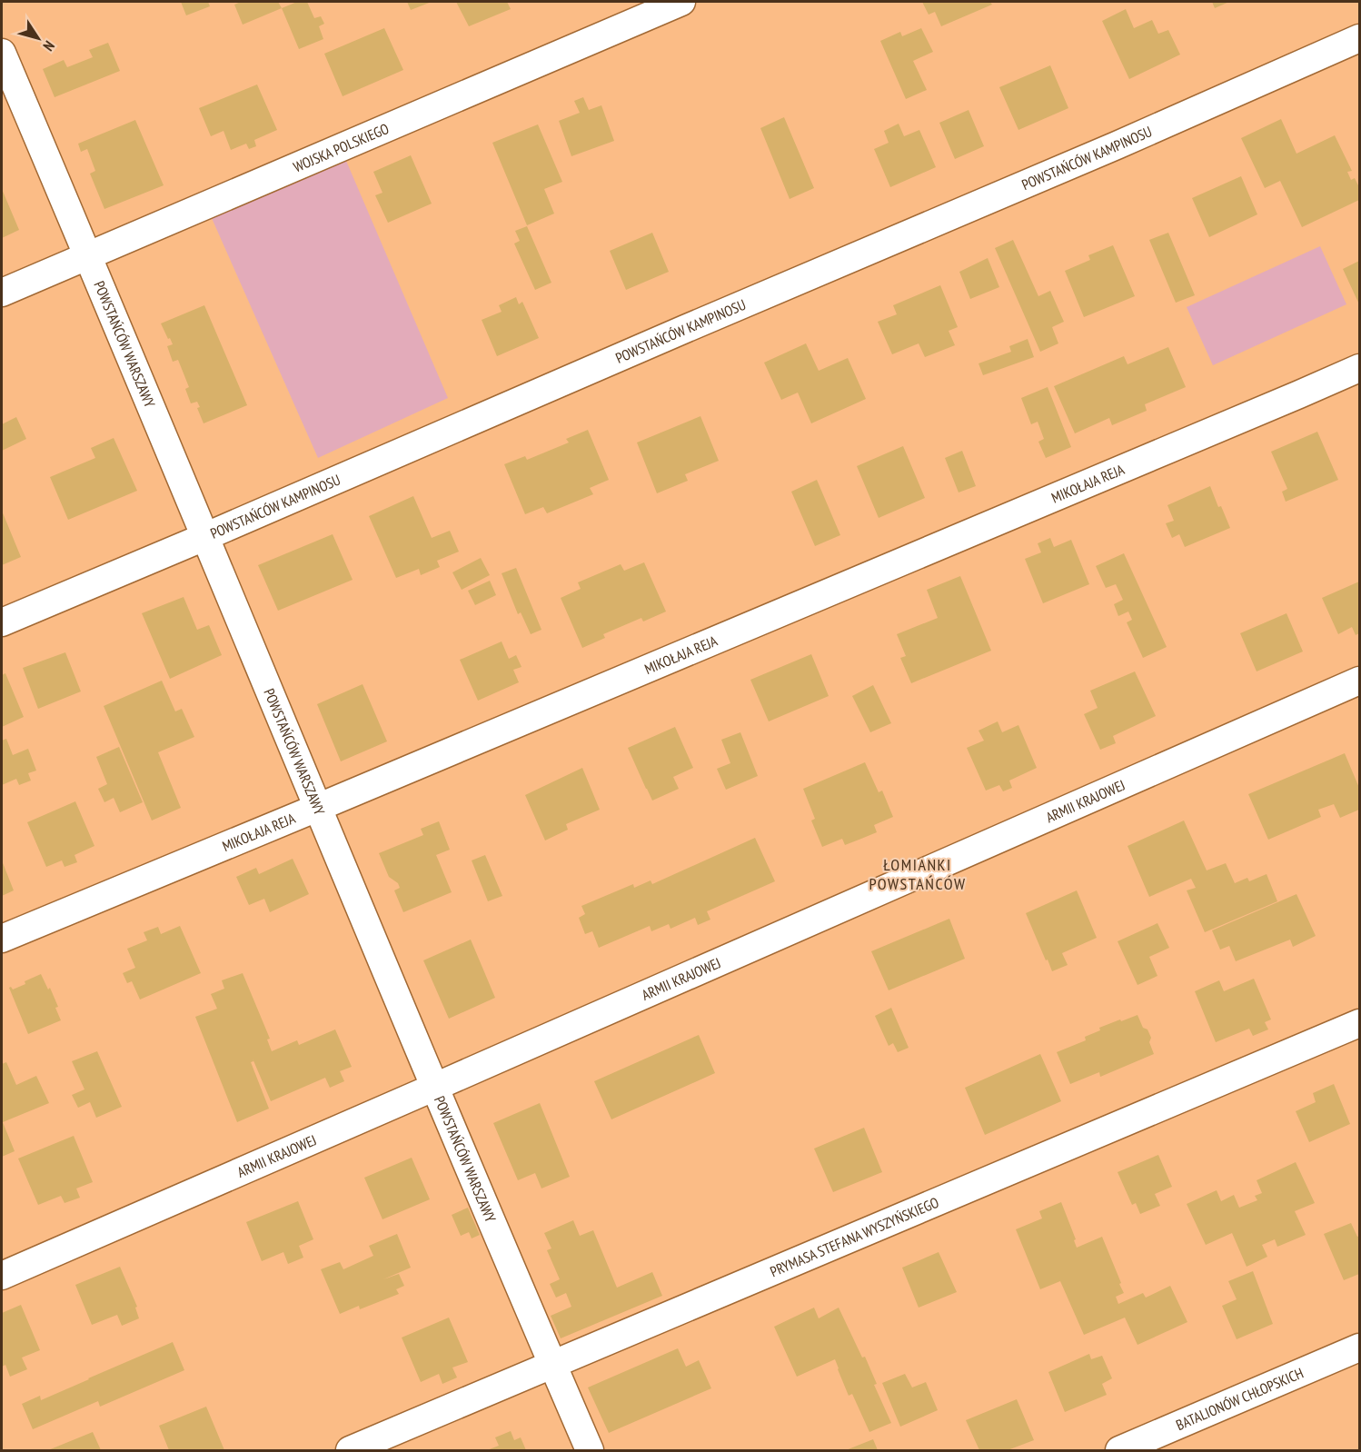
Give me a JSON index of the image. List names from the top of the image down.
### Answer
{
  "streets": {
    "street": [
      "WOJSKA POLSKIEGO",
      "POWSTAŃCÓW KAMPINOSU",
      "POWSTAŃCÓW WARSZAWY",
      "MIKOŁAJA REJA",
      "ARMII KRAJOWEJ",
      "PRYMASA STEFANA WYSZYŃSKIEGO",
      "BATALIONÓW CHŁOPSKICH"
    ]
  },
  "crossings": [
    ["WOJSKA POLSKIEGO", "POWSTAŃCÓW WARSZAWY"],
    ["POWSTAŃCÓW KAMPINOSU", "POWSTAŃCÓW WARSZAWY"],
    ["POWSTAŃCÓW WARSZAWY", "MIKOŁAJA REJA"],
    ["POWSTAŃCÓW WARSZAWY", "ARMII KRAJOWEJ"],
    ["POWSTAŃCÓW WARSZAWY", "PRYMASA STEFANA WYSZYŃSKIEGO"]
  ],
  "districts": ["ŁOMIANKI POWSTAŃCÓW"],
  "north": "bottom right"
}
